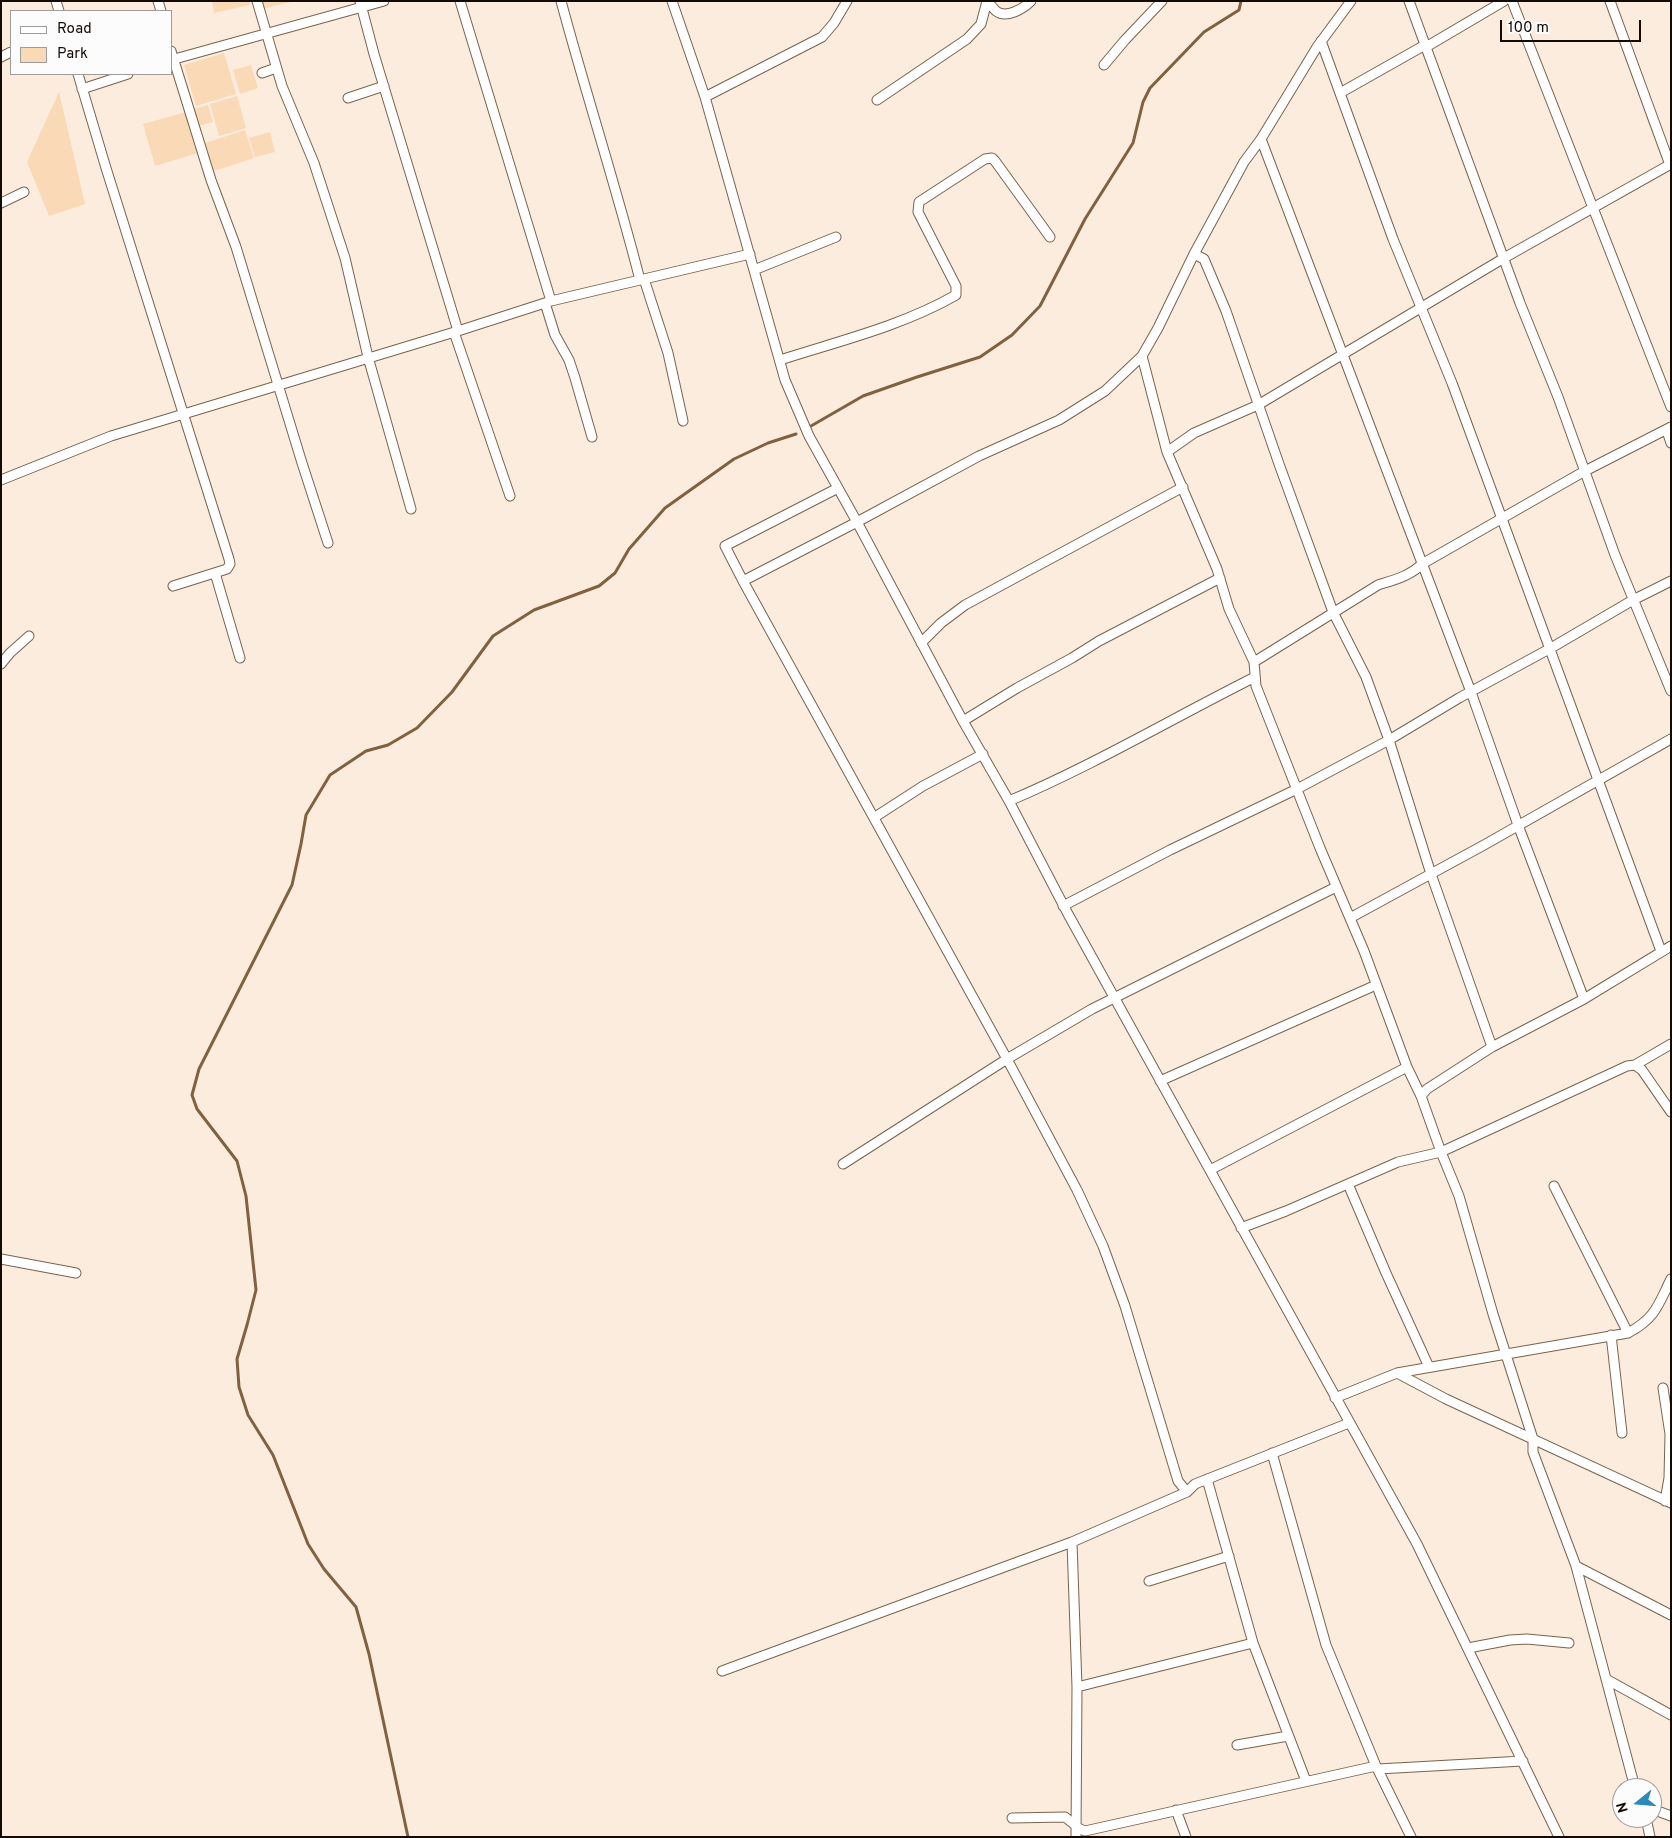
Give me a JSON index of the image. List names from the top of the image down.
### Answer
{
  "legend": ["Road", "Park"],
  "scale_bar": "100 m",
  "north": "left"
}
